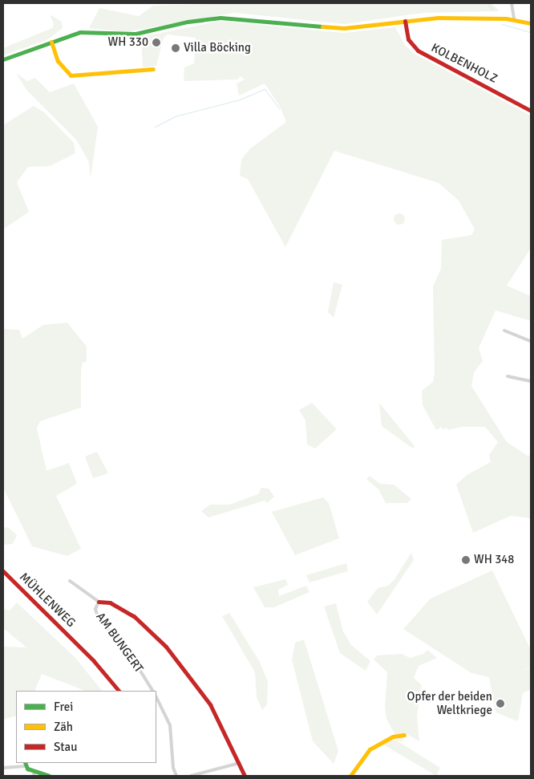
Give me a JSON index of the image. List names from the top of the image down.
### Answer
{
  "streets": {
    "street": ["KOLBENHOLZ", "MÜHLENWEG", "AM BUNGERT"]
  },
  "places": [
    "WH 330",
    "Villa Böcking",
    "WH 348",
    "Opfer der beiden Weltkriege"
  ],
  "legend": ["Frei", "Zäh", "Stau"]
}
